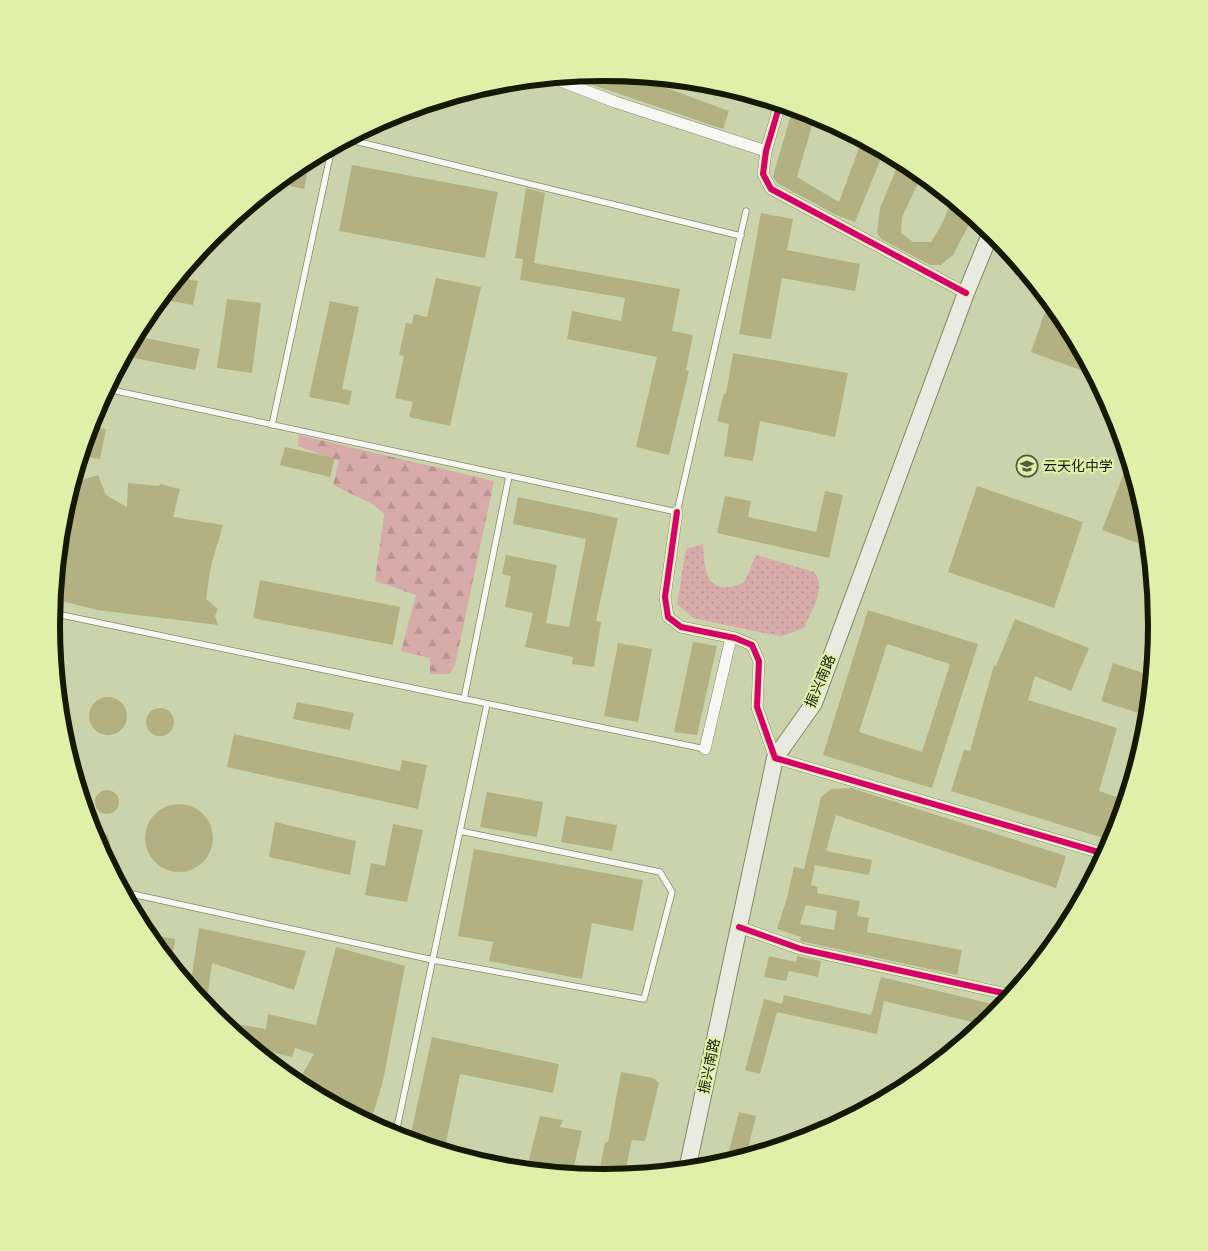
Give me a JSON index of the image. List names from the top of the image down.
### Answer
{
  "streets": {
    "main road": ["振兴南路"]
  },
  "places": {
    "school or university": ["云天化中学"]
  }
}
